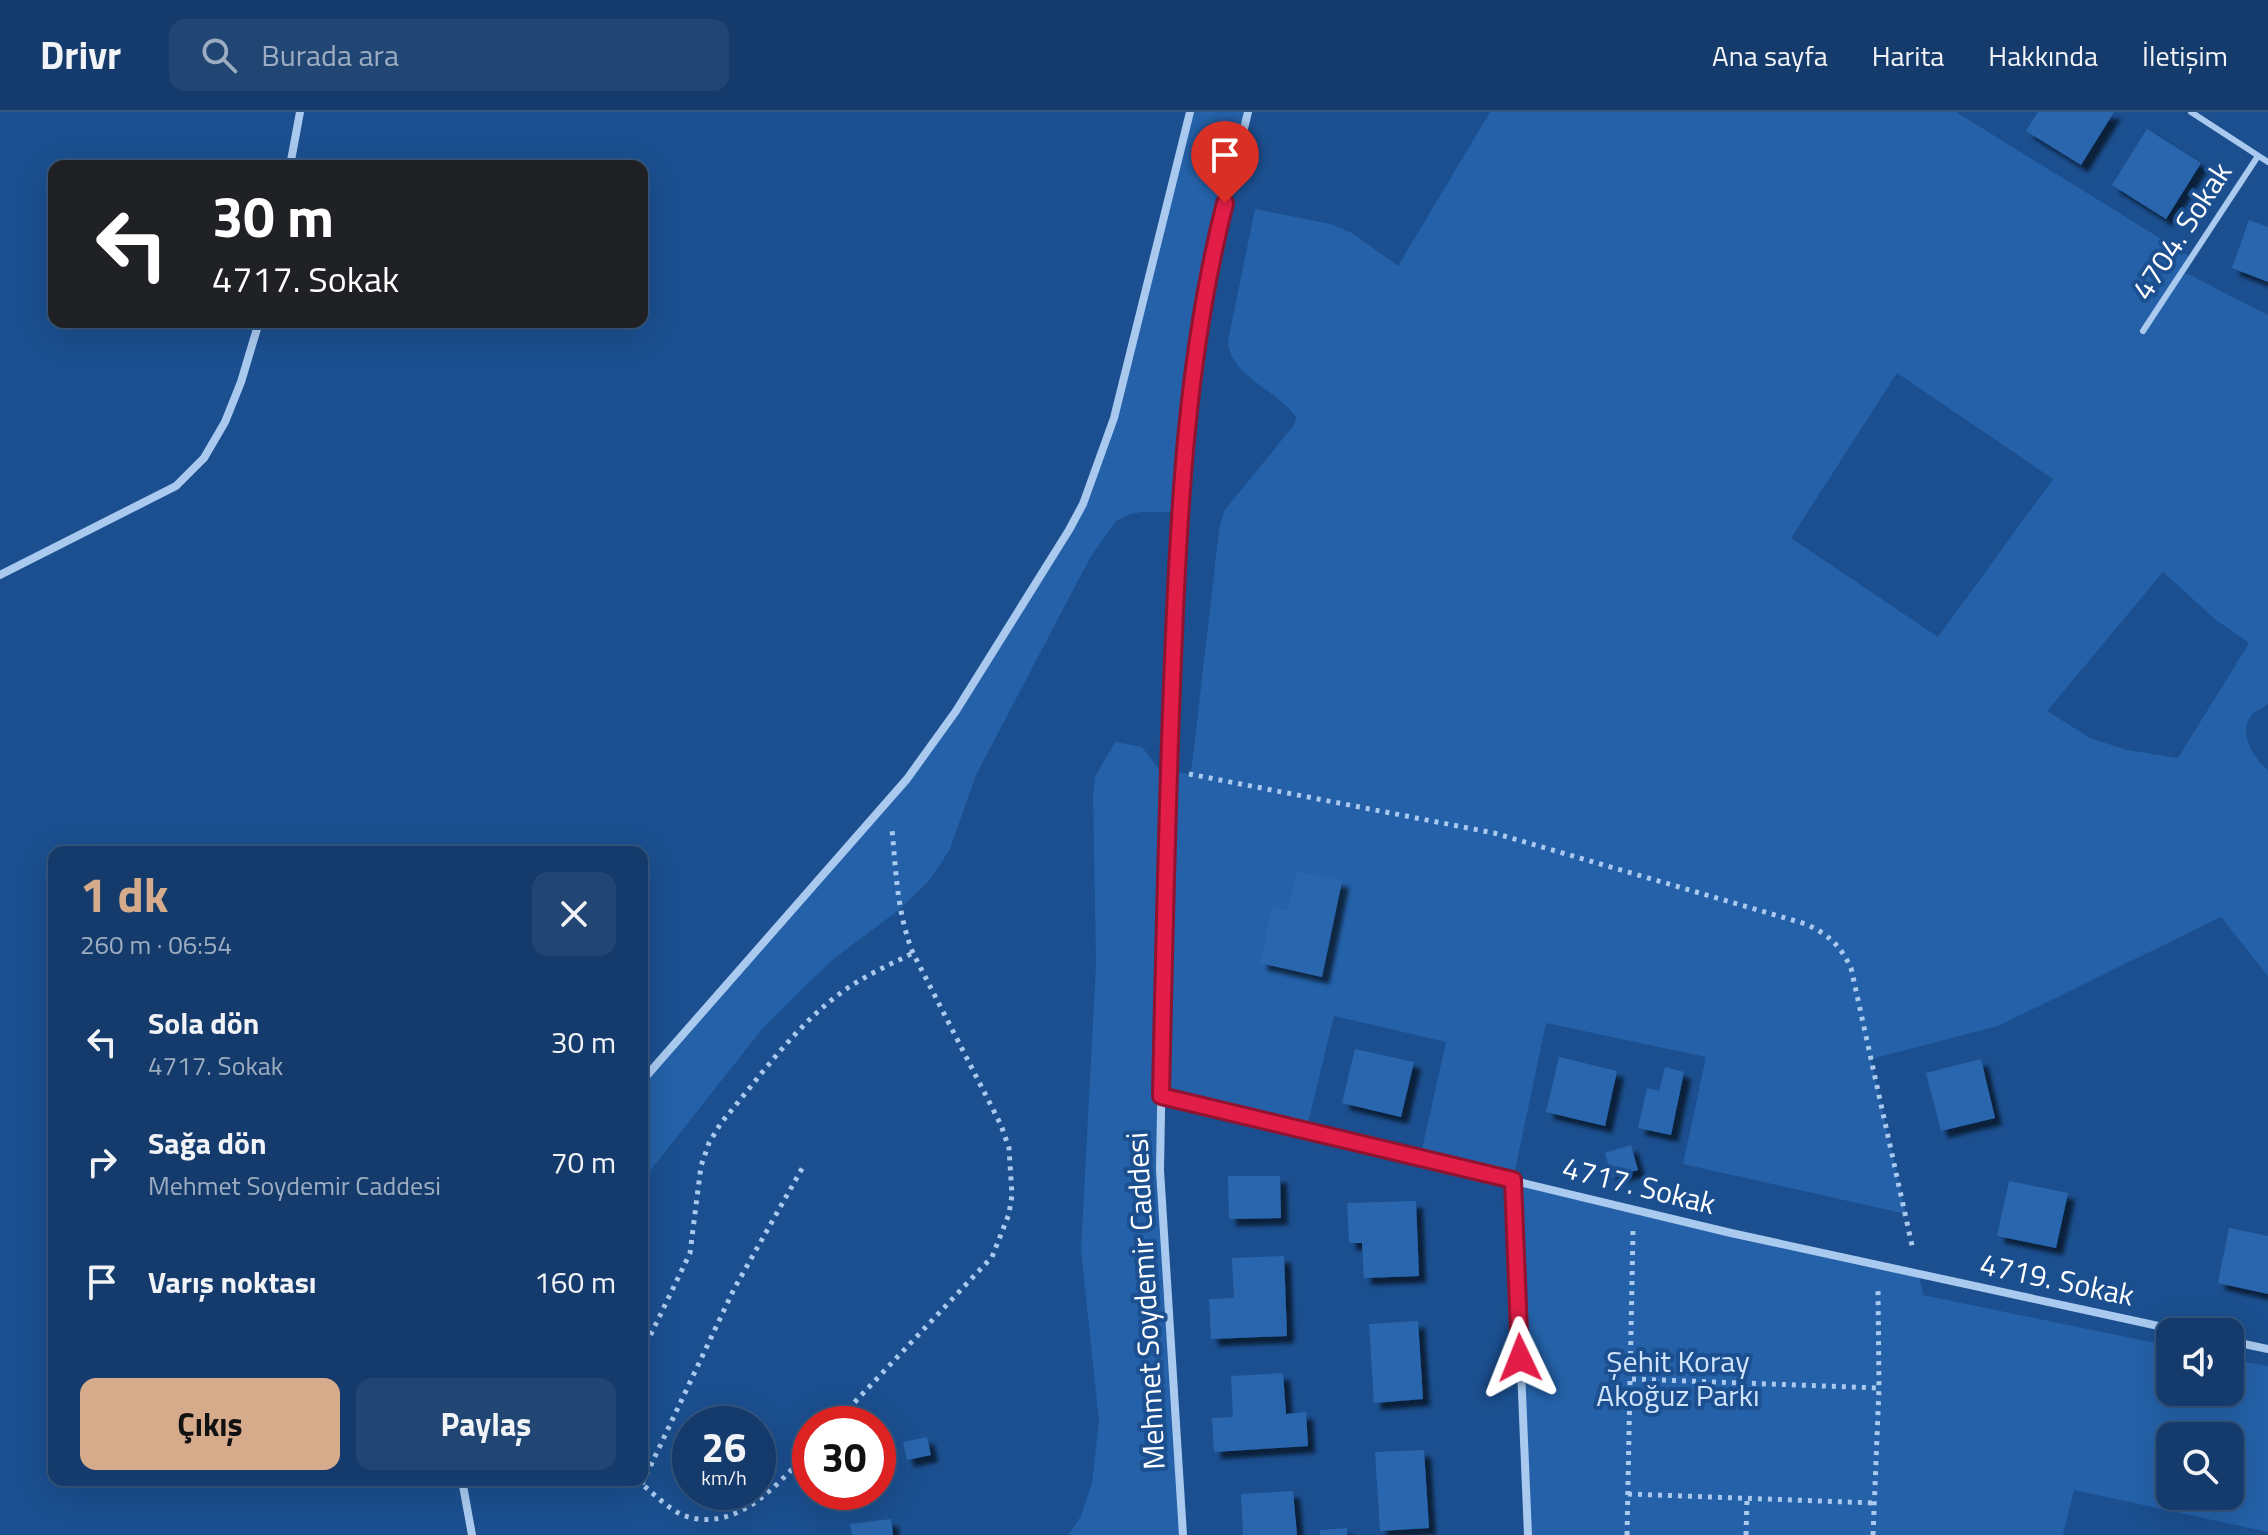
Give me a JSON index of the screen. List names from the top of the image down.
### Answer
{
  "streets": {
    "street": ["4717. Sokak", "4719. Sokak", "Mehmet Soydemir Caddesi"],
    "lane": ["4704. Sokak"]
  },
  "crossings": [
    ["4717. Sokak", "4719. Sokak"],
    ["4717. Sokak", "Mehmet Soydemir Caddesi"]
  ],
  "parks": ["Şehit Koray Akoğuz Parkı"],
  "page": {
    "header": "Drivr",
    "search": "Burada ara",
    "nav": [
      "Ana sayfa",
      "Harita",
      "Hakkında",
      "İletişim"
    ],
    "turn": ["30 m", "4717. Sokak"],
    "heading": ["1 dk", "260 m · 06:54"],
    "list": [
      {
        "name": "Sola dön",
        "note": "4717. Sokak",
        "value": "30 m"
      },
      {
        "name": "Sağa dön",
        "note": "Mehmet Soydemir Caddesi",
        "value": "70 m"
      },
      {
        "name": "Varış noktası",
        "value": "160 m"
      }
    ],
    "buttons": ["Çıkış", "Paylaş"],
    "speed": "26 km/h",
    "limit": "30"
  }
}
